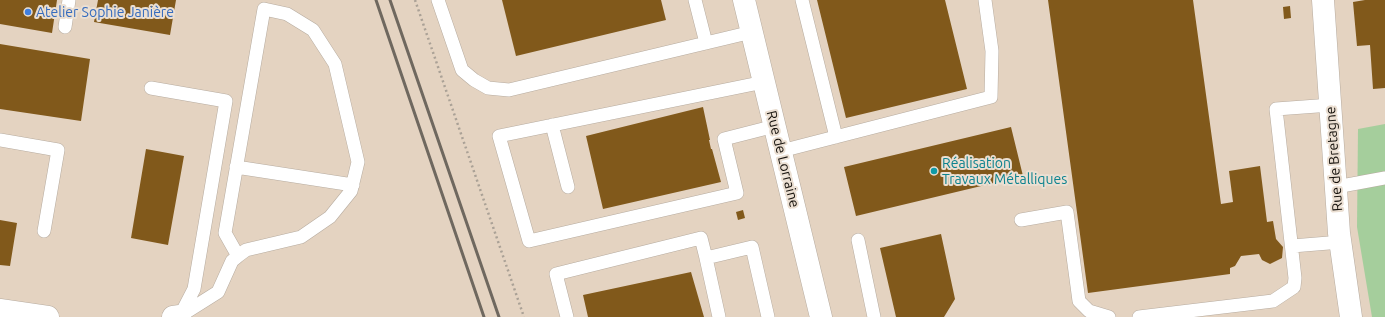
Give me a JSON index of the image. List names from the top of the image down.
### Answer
{
  "streets": {
    "street": ["Rue de Lorraine", "Rue de Bretagne"]
  },
  "places": ["Atelier Sophie Janière", "Réalisation Travaux Métalliques"]
}
